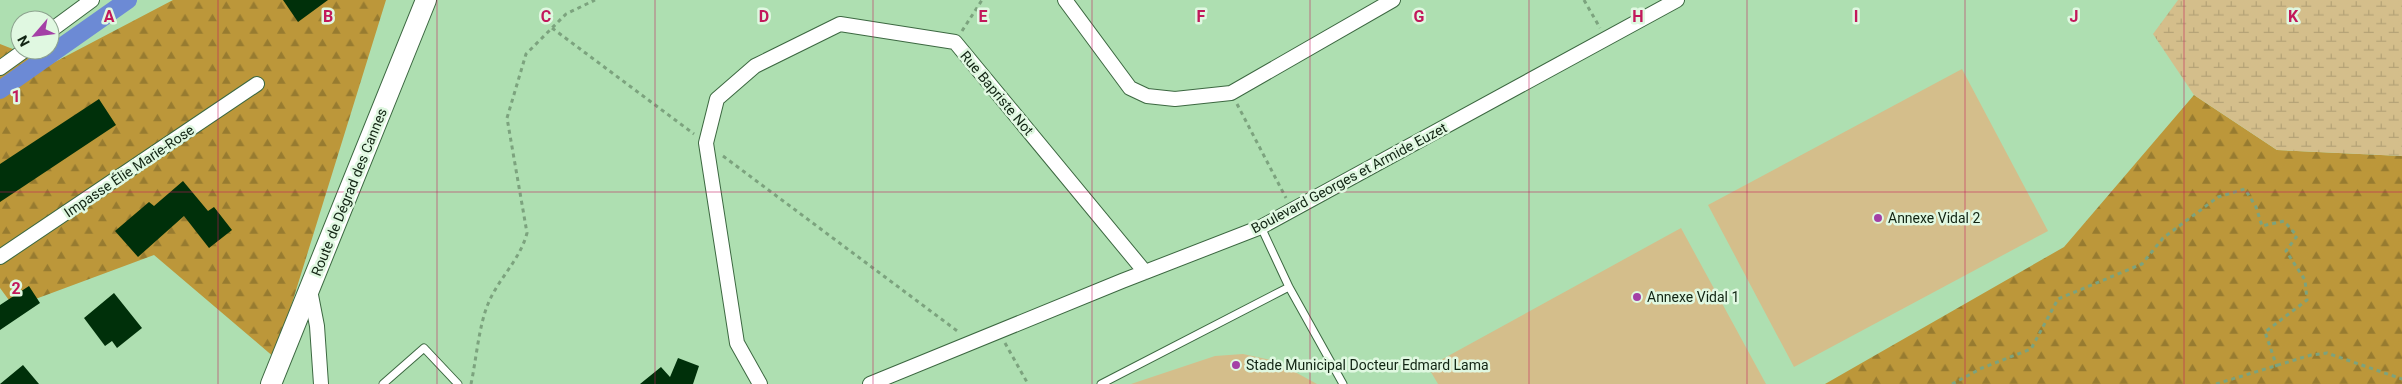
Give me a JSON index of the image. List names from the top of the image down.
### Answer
{
  "streets": {
    "street": [
      "Rue Bapriste Not",
      "Impasse Élie Marie-Rose",
      "Boulevard Georges et Armide Euzet",
      "Route de Dégrad des Cannes"
    ]
  },
  "crossings": [
    ["Rue Bapriste Not", "Boulevard Georges et Armide Euzet"]
  ],
  "places": ["Annexe Vidal 2", "Annexe Vidal 1", "Stade Municipal Docteur Edmard Lama"],
  "north": "bottom left",
  "grid": {
    "columns": [
      "A",
      "B",
      "C",
      "D",
      "E",
      "F",
      "G",
      "H",
      "I",
      "J",
      "K"
    ],
    "rows": ["1", "2"]
  }
}
